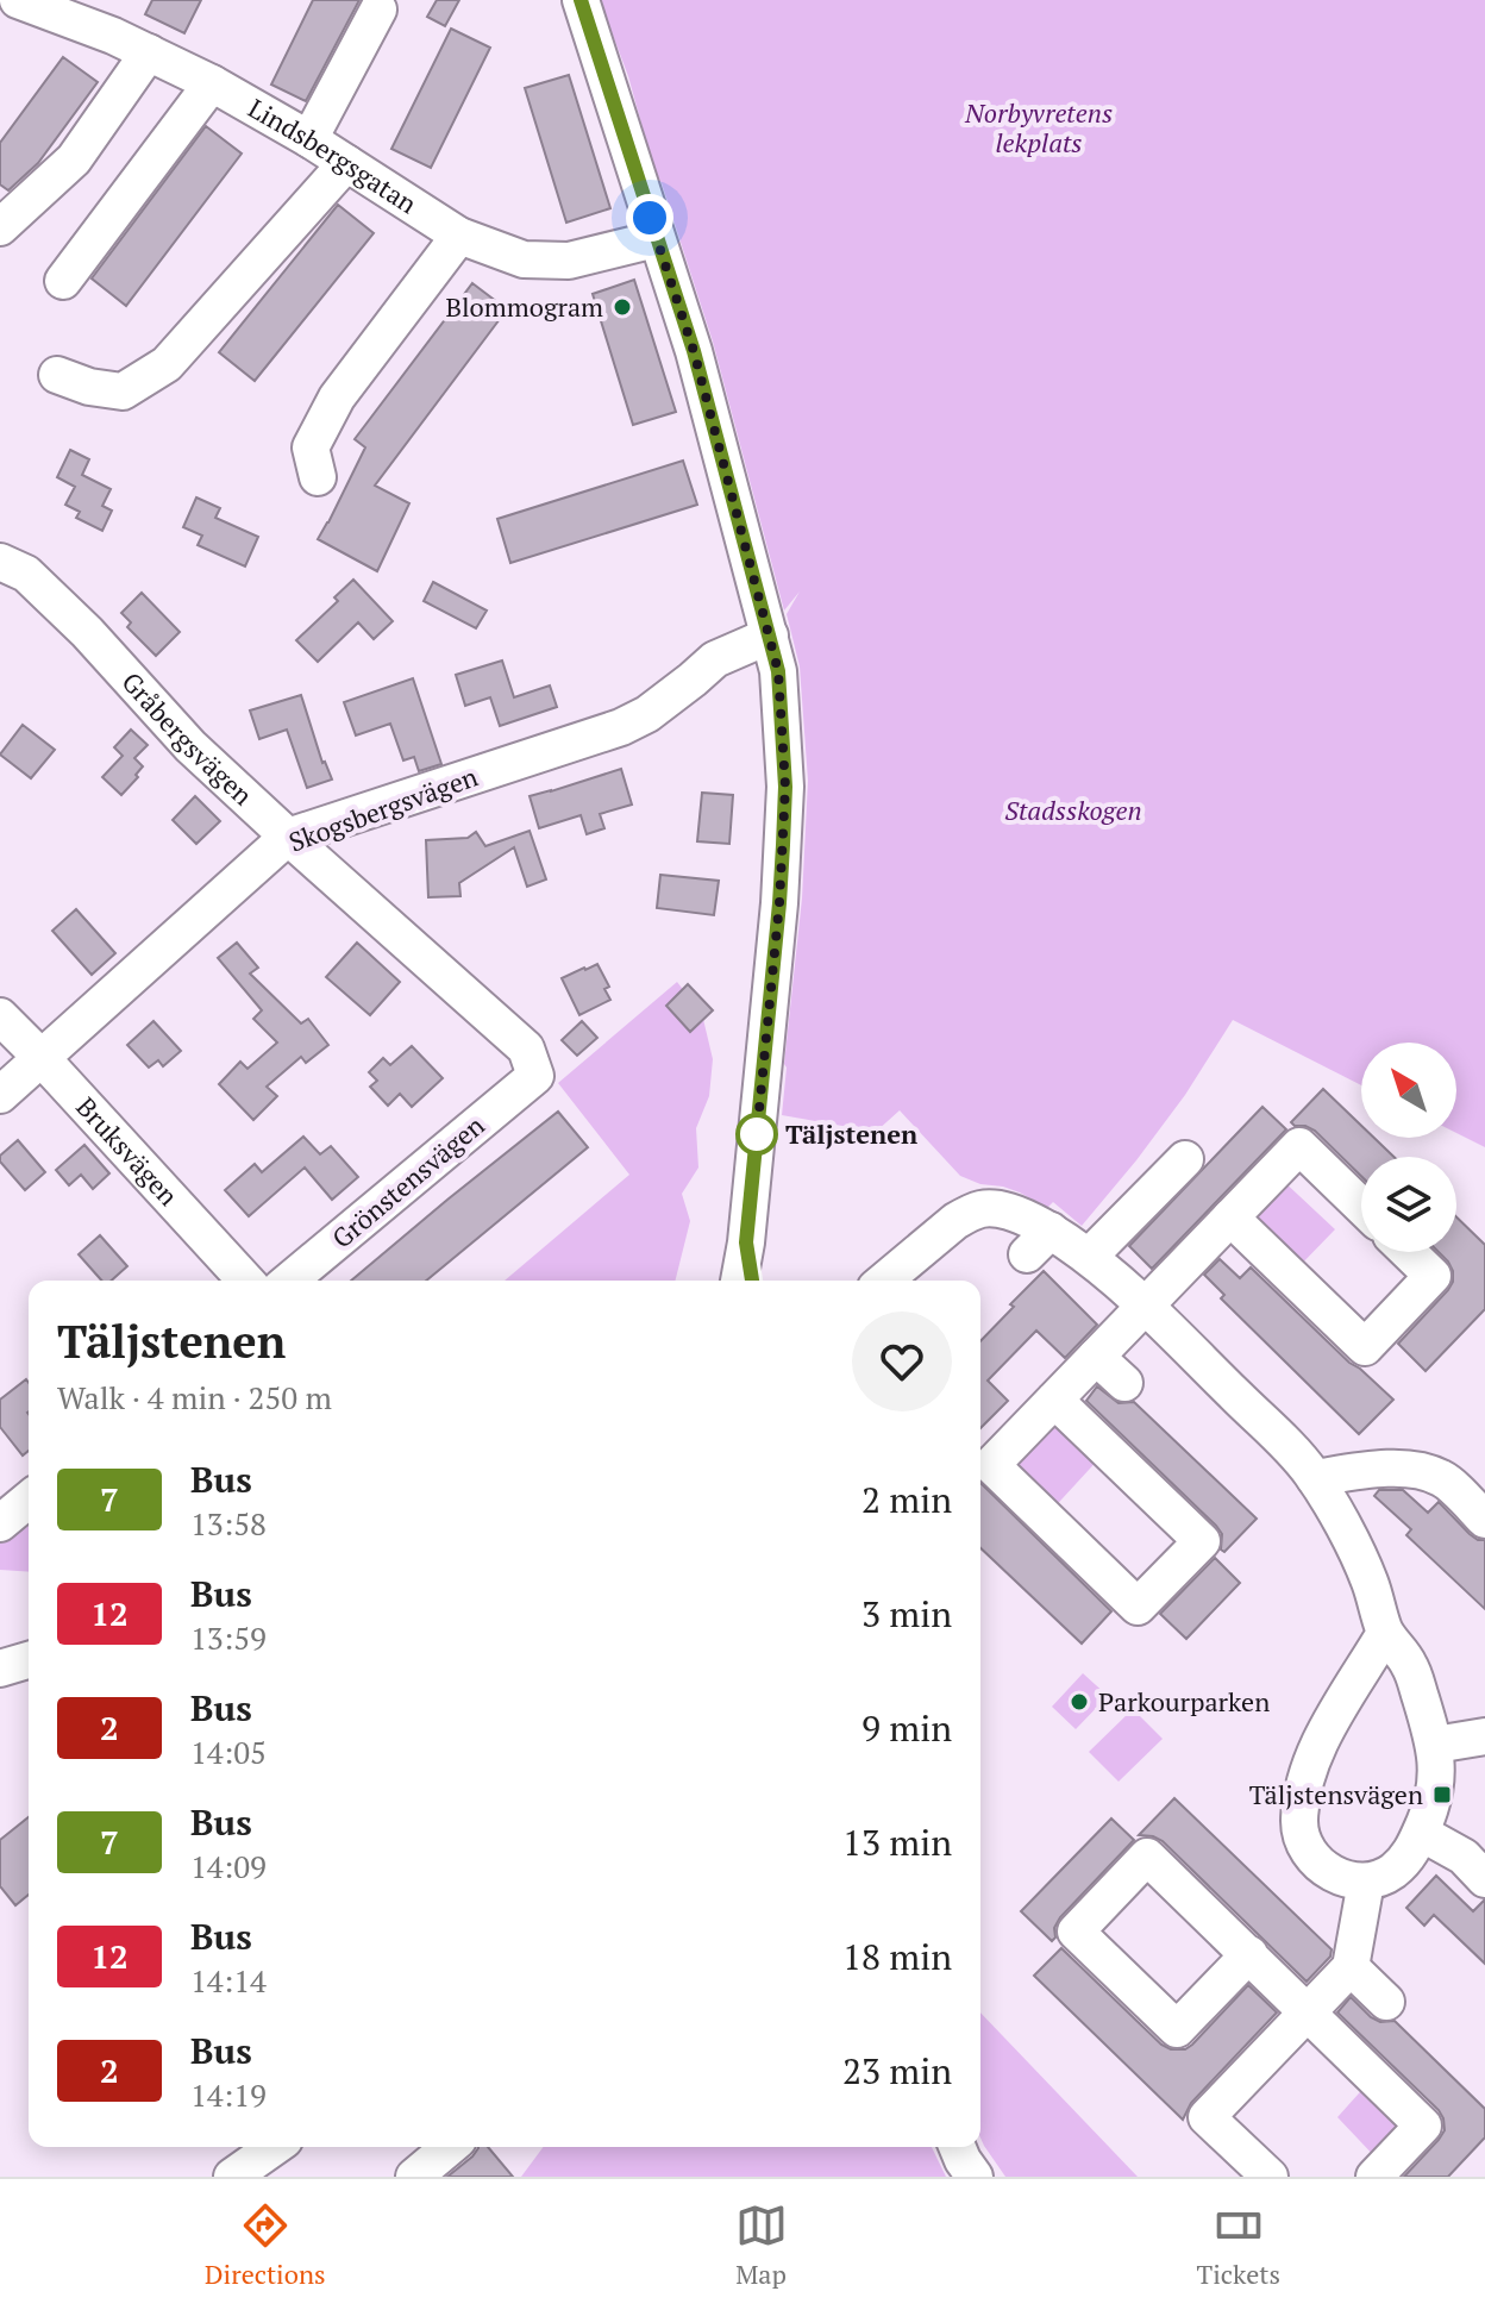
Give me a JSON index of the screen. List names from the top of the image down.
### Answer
{
  "streets": {
    "street": [
      "Lindsbergsgatan",
      "Gråbergsvägen",
      "Skogsbergsvägen",
      "Bruksvägen",
      "Grönstensvägen"
    ]
  },
  "crossings": [
    ["Gråbergsvägen", "Skogsbergsvägen"],
    ["Gråbergsvägen", "Grönstensvägen"],
    ["Skogsbergsvägen", "Bruksvägen"]
  ],
  "parks": ["Norbyvretens lekplats", "Stadsskogen"],
  "places": {
    "other": ["Blommogram", "Täljstenen", "Parkourparken"],
    "transit": ["Täljstensvägen"]
  },
  "lines": ["bus line 7"],
  "north": "top left",
  "page": {
    "heading": ["Täljstenen", "Walk · 4 min · 250 m"],
    "list": [
      {
        "mark": "7",
        "name": "Bus",
        "note": "13:58",
        "value": "2 min"
      },
      {
        "mark": "12",
        "name": "Bus",
        "note": "13:59",
        "value": "3 min"
      },
      {
        "mark": "2",
        "name": "Bus",
        "note": "14:05",
        "value": "9 min"
      },
      {
        "mark": "7",
        "name": "Bus",
        "note": "14:09",
        "value": "13 min"
      },
      {
        "mark": "12",
        "name": "Bus",
        "note": "14:14",
        "value": "18 min"
      },
      {
        "mark": "2",
        "name": "Bus",
        "note": "14:19",
        "value": "23 min"
      }
    ],
    "tabs": ["Directions", "Map", "Tickets"]
  }
}
